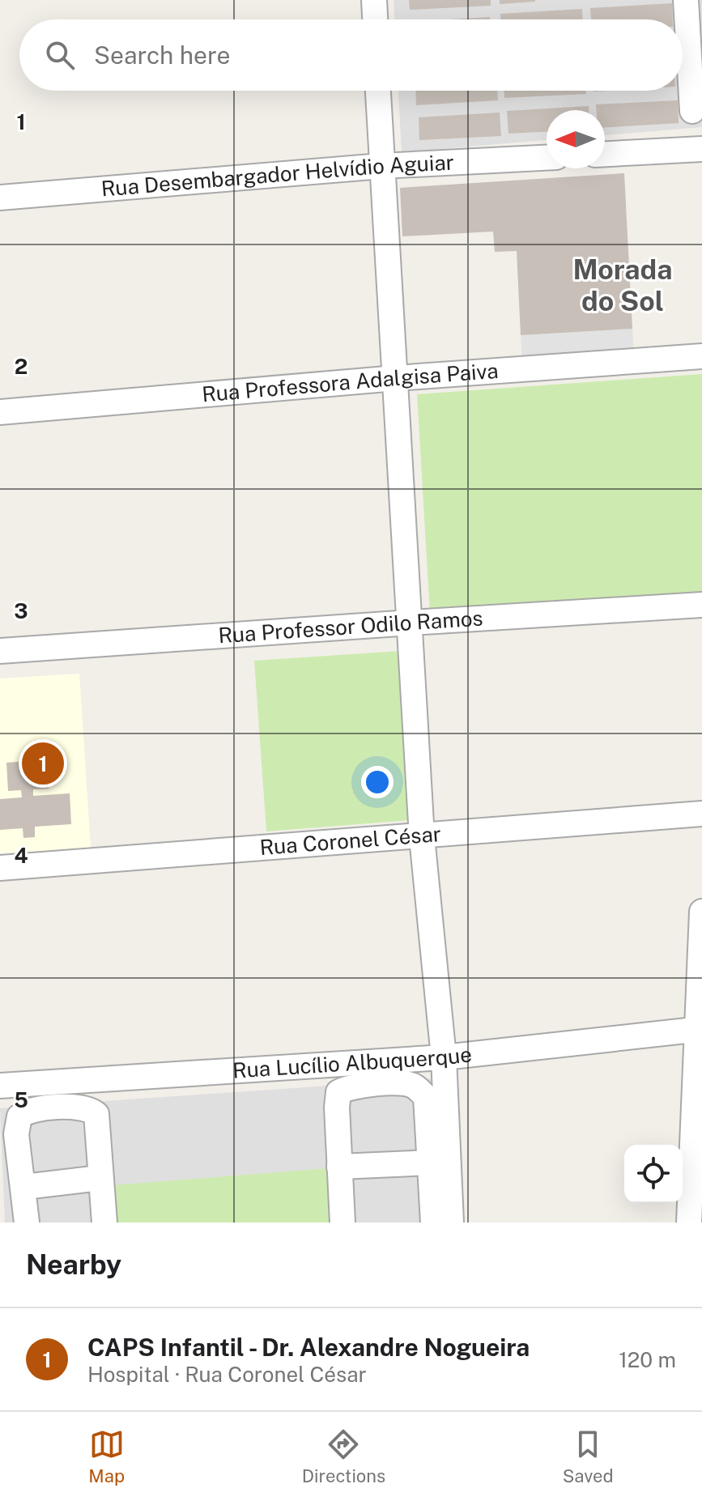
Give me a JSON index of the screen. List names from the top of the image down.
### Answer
{
  "streets": {
    "street": [
      "Rua Desembargador Helvídio Aguiar",
      "Rua Professora Adalgisa Paiva",
      "Rua Professor Odilo Ramos",
      "Rua Coronel César",
      "Rua Lucílio Albuquerque"
    ]
  },
  "districts": ["Morada do Sol"],
  "north": "left",
  "page": {
    "search": "Search here",
    "pins": "1",
    "heading": "Nearby",
    "list": [
      {
        "mark": "1",
        "name": "CAPS Infantil - Dr. Alexandre Nogueira",
        "note": "Hospital · Rua Coronel César",
        "value": "120 m"
      }
    ],
    "nav": ["Map", "Directions", "Saved"]
  },
  "grid": {
    "rows": [
      "1",
      "2",
      "3",
      "4",
      "5"
    ]
  }
}
